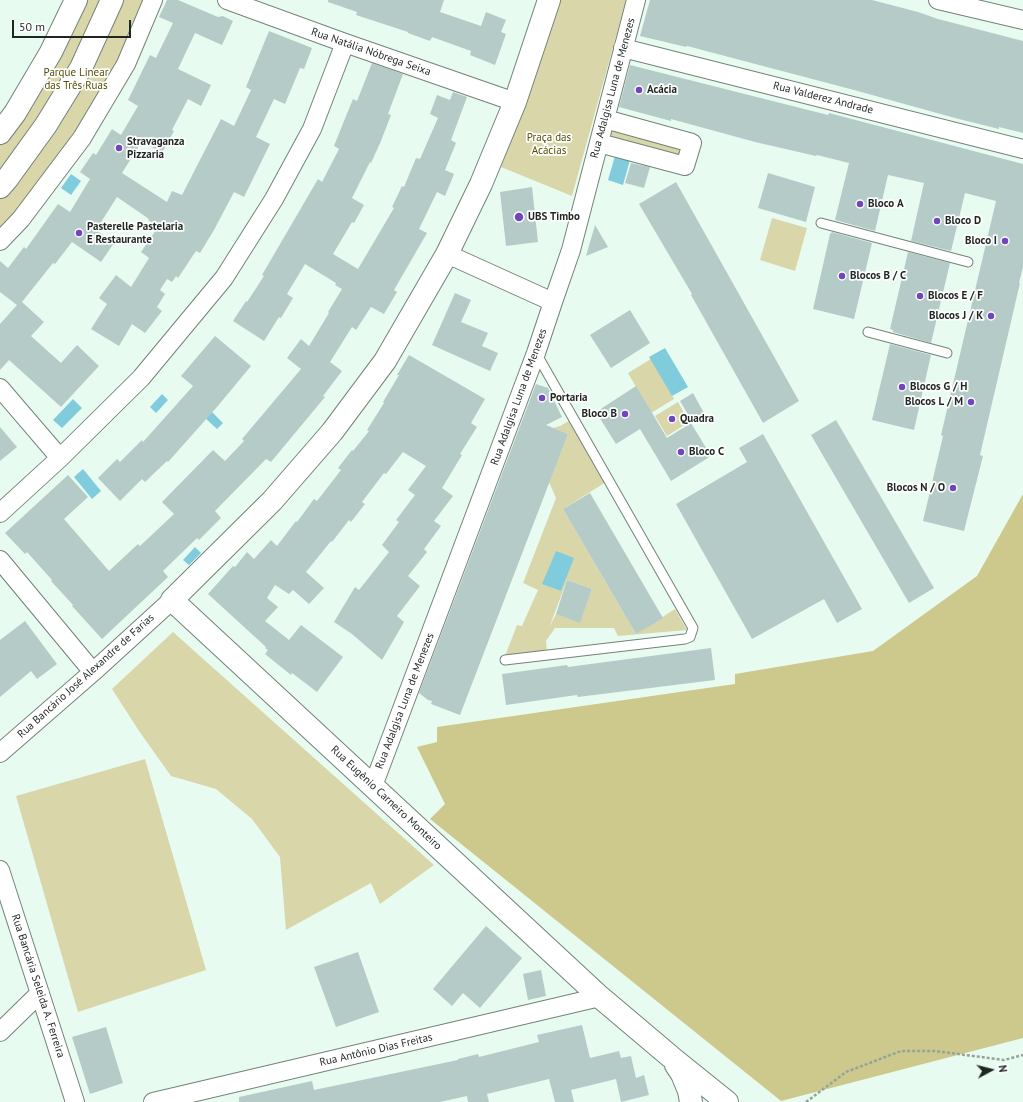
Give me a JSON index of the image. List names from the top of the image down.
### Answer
{
  "streets": {
    "street": [
      "Rua Natália Nóbrega Seixa",
      "Rua Adalgisa Luna de Menezes",
      "Rua Valderez Andrade",
      "Rua Bancário José Alexandre de Farias",
      "Rua Eugênio Carneiro Monteiro",
      "Rua Bancária Seleida A. Ferreira",
      "Rua Antônio Dias Freitas"
    ]
  },
  "crossings": [
    ["Rua Adalgisa Luna de Menezes", "Rua Valderez Andrade"],
    ["Rua Adalgisa Luna de Menezes", "Rua Eugênio Carneiro Monteiro"],
    ["Rua Bancário José Alexandre de Farias", "Rua Eugênio Carneiro Monteiro"],
    ["Rua Eugênio Carneiro Monteiro", "Rua Antônio Dias Freitas"]
  ],
  "parks": ["Parque Linear das Três Ruas", "Praça das Acácias"],
  "places": [
    "Acácia",
    "Stravaganza Pizzaria",
    "Bloco A",
    "UBS Timbo",
    "Bloco D",
    "Pasterelle Pastelaria E Restaurante",
    "Bloco I",
    "Blocos B / C",
    "Blocos E / F",
    "Blocos J / K",
    "Blocos G / H",
    "Portaria",
    "Blocos L / M",
    "Bloco B",
    "Quadra",
    "Bloco C",
    "Blocos N / O"
  ],
  "scale_bar": "50 m",
  "north": "right"
}
